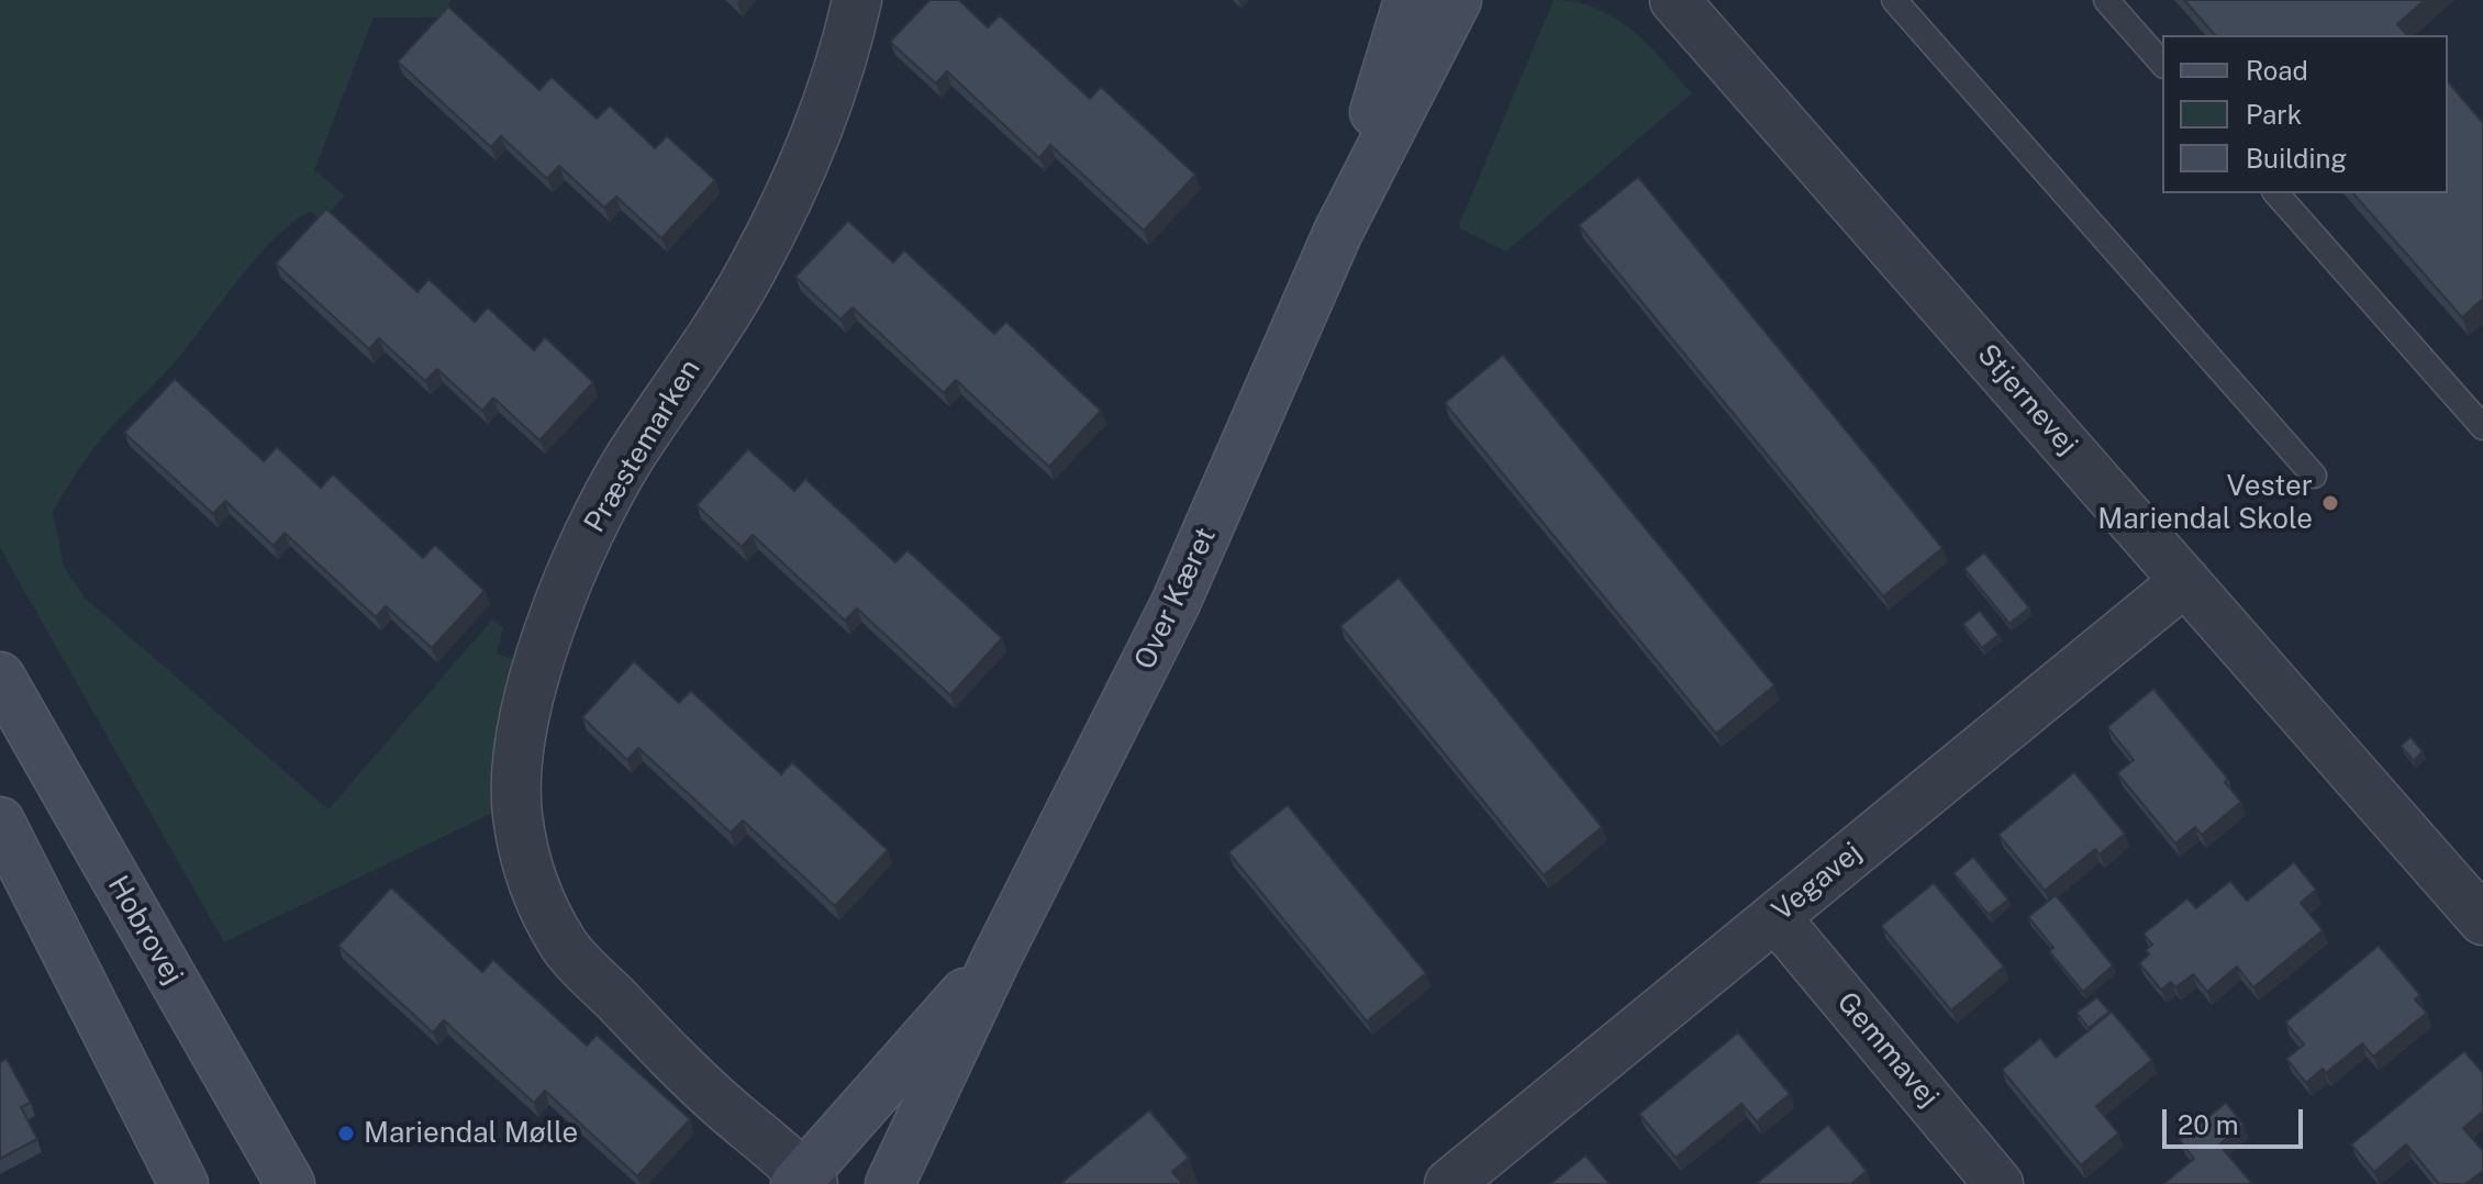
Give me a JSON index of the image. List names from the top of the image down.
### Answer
{
  "streets": {
    "main road": ["Over Kæret", "Hobrovej"],
    "street": [
      "Stjernevej",
      "Præstemarken",
      "Vegavej",
      "Gemmavej"
    ]
  },
  "crossings": [
    ["Stjernevej", "Vegavej"],
    ["Præstemarken", "Over Kæret"],
    ["Vegavej", "Gemmavej"]
  ],
  "places": ["Vester Mariendal Skole", "Mariendal Mølle"],
  "legend": ["Road", "Park", "Building"],
  "scale_bar": "20 m"
}
